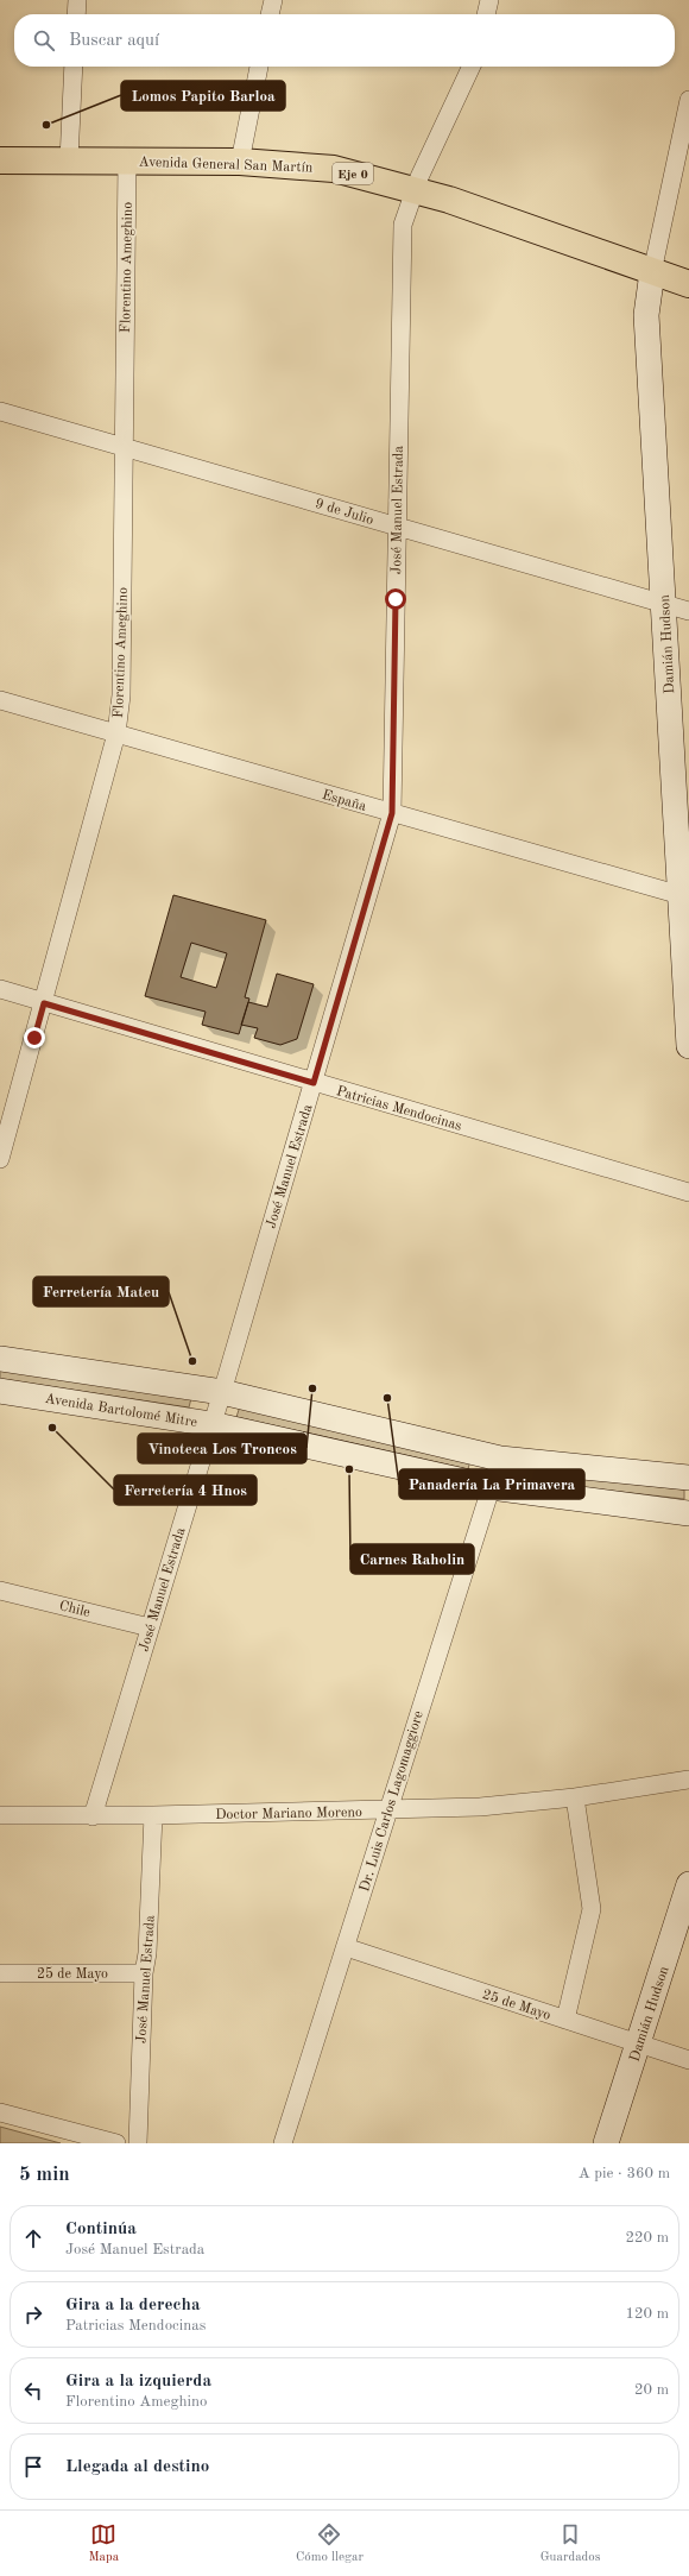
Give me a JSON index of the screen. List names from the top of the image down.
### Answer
{
  "streets": {
    "main road": ["Avenida General San Martín", "Eje 0"],
    "street": [
      "Florentino Ameghino",
      "José Manuel Estrada",
      "9 de Julio",
      "Damián Hudson",
      "España",
      "Patricias Mendocinas",
      "Avenida Bartolomé Mitre",
      "Chile",
      "Dr. Luis Carlos Lagomaggiore",
      "Doctor Mariano Moreno",
      "25 de Mayo"
    ]
  },
  "crossings": [
    ["Avenida General San Martín", "Florentino Ameghino"],
    ["Avenida General San Martín", "José Manuel Estrada"],
    ["Avenida General San Martín", "Damián Hudson"],
    ["Florentino Ameghino", "9 de Julio"],
    ["Florentino Ameghino", "España"],
    ["Florentino Ameghino", "Patricias Mendocinas"],
    ["José Manuel Estrada", "9 de Julio"],
    ["José Manuel Estrada", "España"],
    ["José Manuel Estrada", "Patricias Mendocinas"],
    ["José Manuel Estrada", "Avenida Bartolomé Mitre"],
    ["José Manuel Estrada", "Chile"],
    ["José Manuel Estrada", "Doctor Mariano Moreno"],
    ["José Manuel Estrada", "25 de Mayo"],
    ["9 de Julio", "Damián Hudson"],
    ["Damián Hudson", "España"],
    ["Damián Hudson", "25 de Mayo"],
    ["Avenida Bartolomé Mitre", "Dr. Luis Carlos Lagomaggiore"],
    ["Dr. Luis Carlos Lagomaggiore", "Doctor Mariano Moreno"],
    ["Dr. Luis Carlos Lagomaggiore", "25 de Mayo"]
  ],
  "places": [
    "Lomos Papito Barloa",
    "Ferretería Mateu",
    "Vinoteca Los Troncos",
    "Panadería La Primavera",
    "Ferretería 4 Hnos",
    "Carnes Raholin"
  ],
  "page": {
    "search": "Buscar aquí",
    "heading": ["5 min", "A pie · 360 m"],
    "list": [
      ["Continúa", "José Manuel Estrada", "220 m"],
      ["Gira a la derecha", "Patricias Mendocinas", "120 m"],
      ["Gira a la izquierda", "Florentino Ameghino", "20 m"],
      "Llegada al destino"
    ],
    "nav": ["Mapa", "Cómo llegar", "Guardados"]
  }
}
